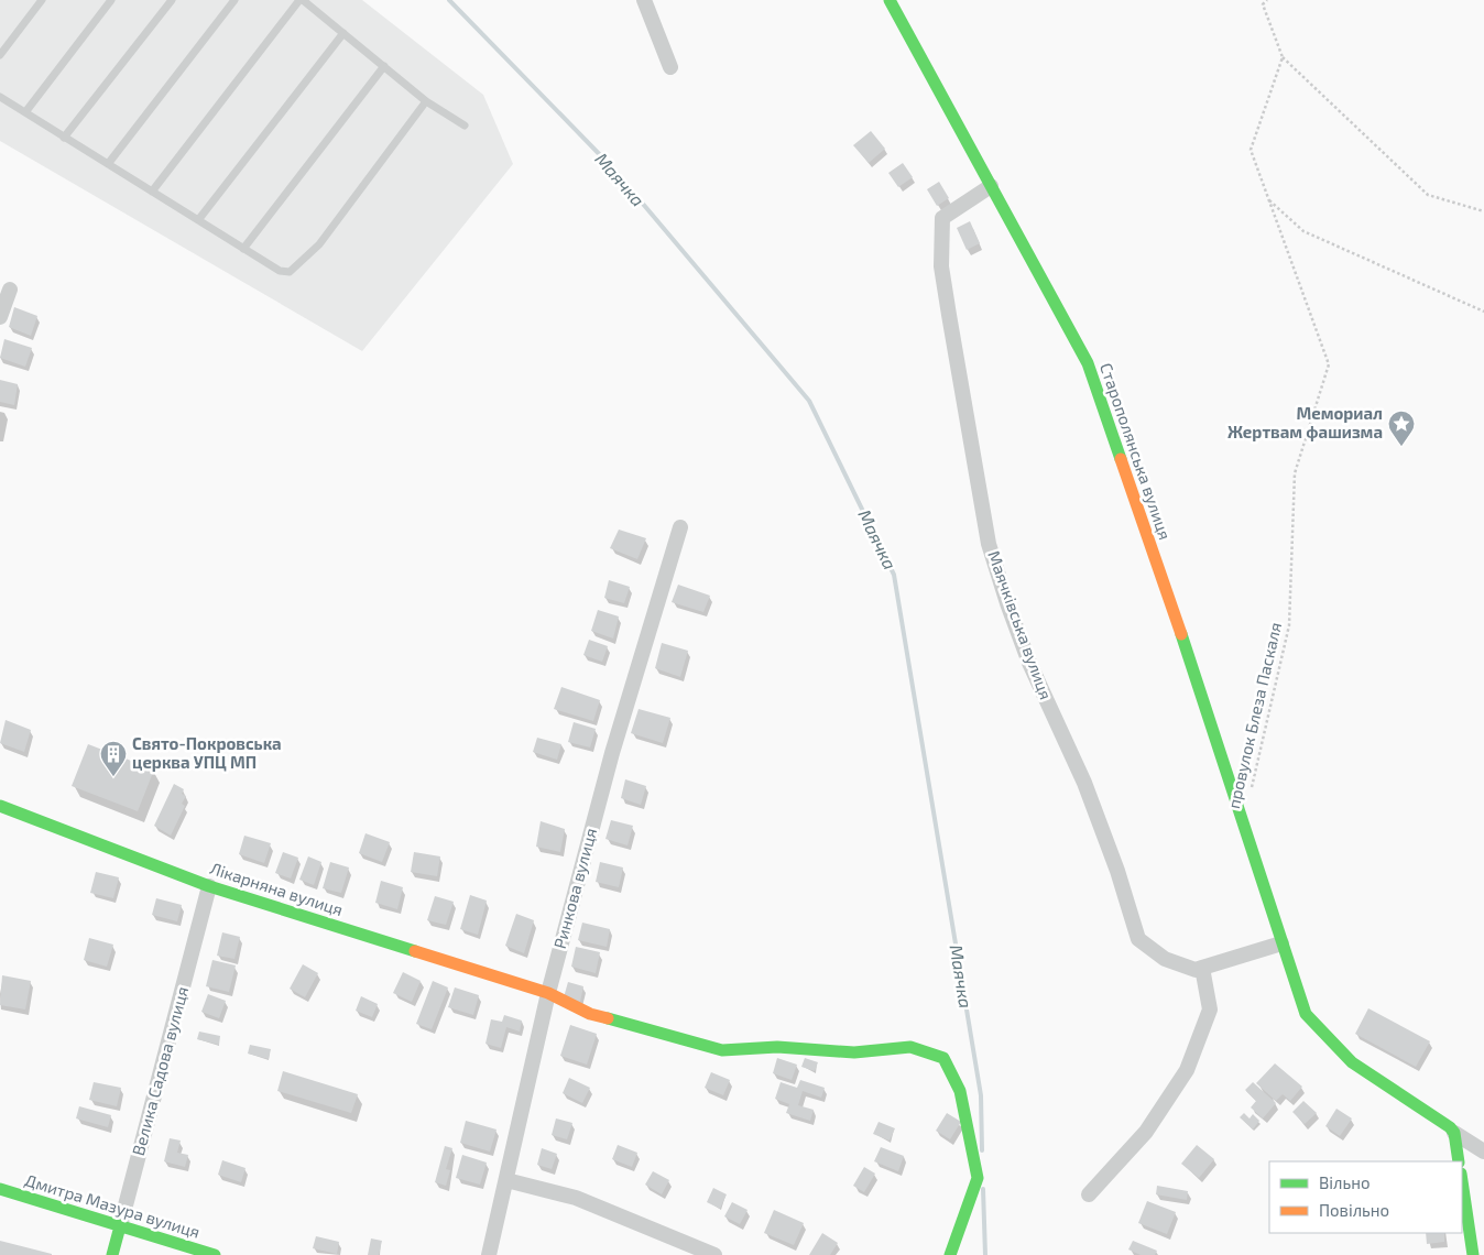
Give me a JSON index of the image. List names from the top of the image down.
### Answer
{
  "streets": {
    "street": [
      "Старополянська вулиця",
      "Маячківська вулиця",
      "Ринкова вулиця",
      "Лікарняна вулиця",
      "Велика Садова вулиця",
      "Дмитра Мазура вулиця"
    ],
    "path": ["провулок Блеза Паскаля"]
  },
  "crossings": [
    ["Старополянська вулиця", "Маячківська вулиця"],
    ["Ринкова вулиця", "Лікарняна вулиця"],
    ["Лікарняна вулиця", "Велика Садова вулиця"],
    ["Велика Садова вулиця", "Дмитра Мазура вулиця"]
  ],
  "water": ["Маячка"],
  "places": {
    "place": ["Мемориал Жертвам фашизма"],
    "building": ["Свято-Покровська церква УПЦ МП"]
  },
  "legend": ["Вільно", "Повільно"]
}
